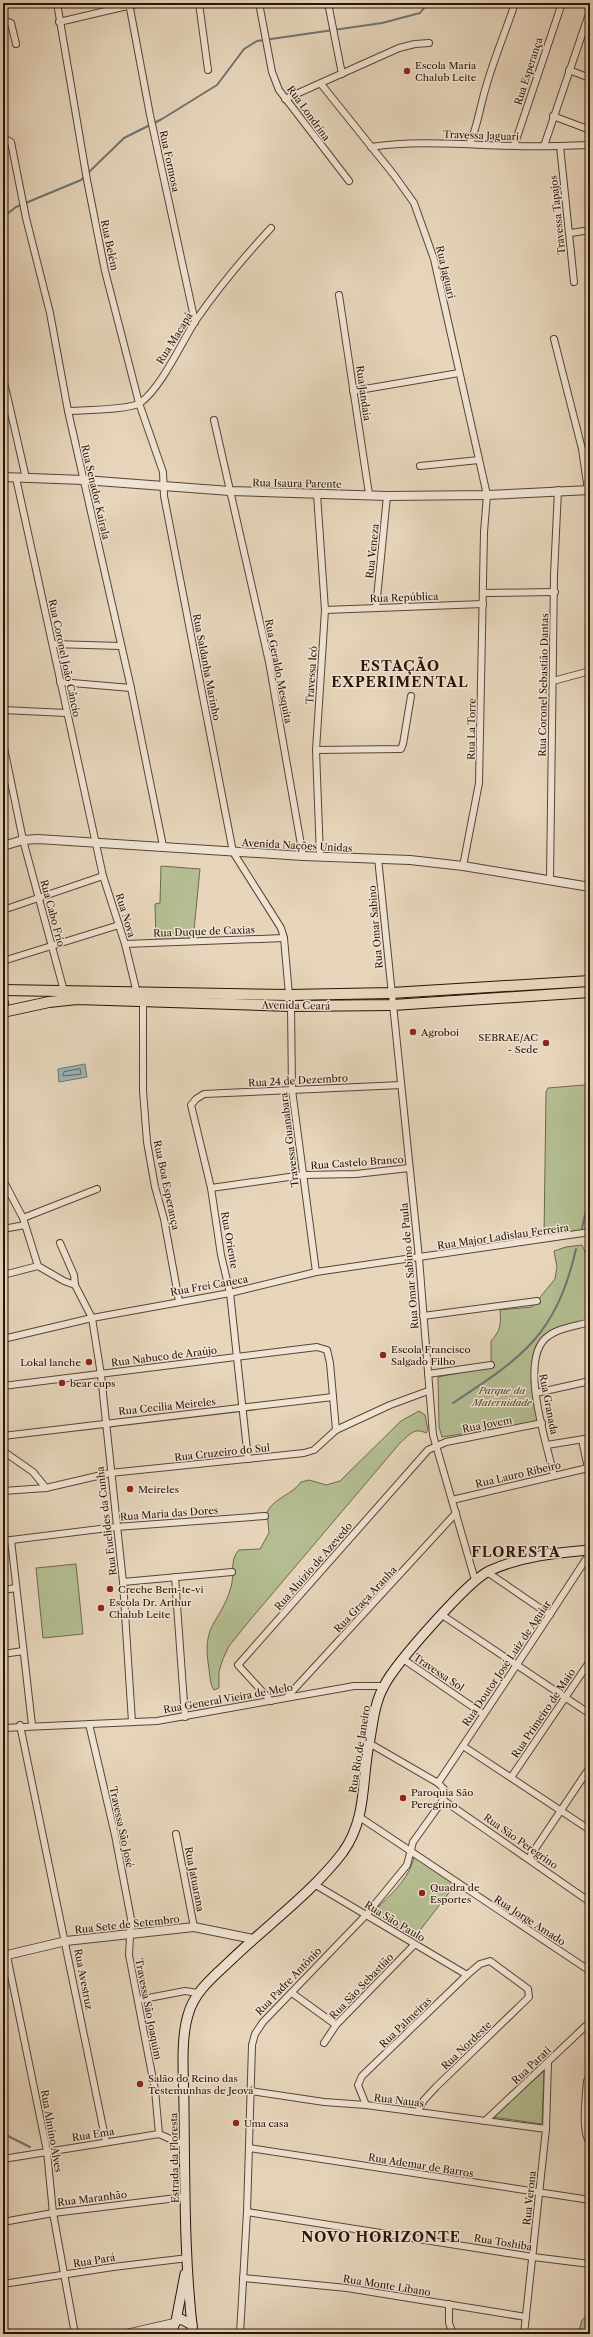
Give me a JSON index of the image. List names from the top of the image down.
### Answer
{
  "streets": {
    "main road": ["Avenida Ceará", "Rua Rio de Janeiro", "Estrada da Floresta"],
    "street": [
      "Rua Esperança",
      "Rua Londrina",
      "Travessa Jaguari",
      "Rua Formosa",
      "Travessa Tapajos",
      "Rua Belém",
      "Rua Jaguari",
      "Rua Macapá",
      "Rua Jandaia",
      "Rua Isaura Parente",
      "Rua Senador Kairala",
      "Rua Veneza",
      "Rua República",
      "Rua Coronel João Câncio",
      "Rua Saldanha Marinho",
      "Rua Geraldo Mesquita",
      "Travessa Icó",
      "Rua Coronel Sebastião Dantas",
      "Rua La Torre",
      "Avenida Nações Unidas",
      "Rua Cabo Frio",
      "Rua Nova",
      "Rua Omar Sabino",
      "Rua Duque de Caxias",
      "Rua 24 de Dezembro",
      "Travessa Guanabara",
      "Rua Castelo Branco",
      "Rua Boa Esperança",
      "Rua Major Ladislau Ferreira",
      "Rua Oriente",
      "Rua Omar Sabino de Paula",
      "Rua Frei Caneca",
      "Rua Nabuco de Araújo",
      "Rua Granada",
      "Rua Cecília Meireles",
      "Rua Jovem",
      "Rua Cruzeiro do Sul",
      "Rua Lauro Ribeiro",
      "Rua Maria das Dores",
      "Rua Euclides da Cunha",
      "Rua Aluízio de Azevedo",
      "Rua Graça Aranha",
      "Rua Doutor José Luiz de Aguiar",
      "Travessa Sol",
      "Rua General Vieira de Melo",
      "Rua Primeiro de Maio",
      "Travessa São José",
      "Rua São Peregrino",
      "Rua Jatuarana",
      "Rua Jorge Amado",
      "Rua São Paulo",
      "Rua Sete de Setembro",
      "Rua Avestruz",
      "Rua Padre Antônio",
      "Rua São Sebastião",
      "Travessa São Joaquim",
      "Rua Palmeiras",
      "Rua Nordeste",
      "Rua Parati",
      "Rua Nauas",
      "Rua Almino Alves",
      "Rua Ema",
      "Rua Ademar de Barros",
      "Rua Maranhão",
      "Rua Verona",
      "Rua Toshiba",
      "Rua Pará",
      "Rua Monte Líbano"
    ]
  },
  "crossings": [
    ["Rua Esperança", "Travessa Jaguari"],
    ["Travessa Jaguari", "Travessa Tapajos"],
    ["Travessa Jaguari", "Rua Jaguari"],
    ["Rua Formosa", "Rua Macapá"],
    ["Rua Belém", "Rua Macapá"],
    ["Rua Belém", "Rua Isaura Parente"],
    ["Rua Belém", "Rua Saldanha Marinho"],
    ["Rua Jaguari", "Rua Isaura Parente"],
    ["Rua Jaguari", "Rua La Torre"],
    ["Rua Jandaia", "Rua Isaura Parente"],
    ["Rua Isaura Parente", "Rua Senador Kairala"],
    ["Rua Isaura Parente", "Rua Veneza"],
    ["Rua Isaura Parente", "Rua Coronel João Câncio"],
    ["Rua Isaura Parente", "Rua Saldanha Marinho"],
    ["Rua Isaura Parente", "Rua Geraldo Mesquita"],
    ["Rua Isaura Parente", "Travessa Icó"],
    ["Rua Isaura Parente", "Rua Coronel Sebastião Dantas"],
    ["Rua Isaura Parente", "Rua La Torre"],
    ["Rua Senador Kairala", "Avenida Nações Unidas"],
    ["Rua Veneza", "Rua República"],
    ["Rua República", "Travessa Icó"],
    ["Rua República", "Rua La Torre"],
    ["Rua Coronel João Câncio", "Avenida Nações Unidas"],
    ["Rua Coronel João Câncio", "Rua Nova"],
    ["Rua Saldanha Marinho", "Avenida Nações Unidas"],
    ["Rua Geraldo Mesquita", "Avenida Nações Unidas"],
    ["Travessa Icó", "Avenida Nações Unidas"],
    ["Rua Coronel Sebastião Dantas", "Avenida Nações Unidas"],
    ["Rua La Torre", "Avenida Nações Unidas"],
    ["Avenida Nações Unidas", "Rua Cabo Frio"],
    ["Avenida Nações Unidas", "Rua Nova"],
    ["Avenida Nações Unidas", "Rua Omar Sabino"],
    ["Rua Cabo Frio", "Avenida Ceará"],
    ["Rua Nova", "Rua Duque de Caxias"],
    ["Rua Nova", "Avenida Ceará"],
    ["Rua Omar Sabino", "Avenida Ceará"],
    ["Rua Omar Sabino", "Rua Omar Sabino de Paula"],
    ["Avenida Ceará", "Travessa Guanabara"],
    ["Avenida Ceará", "Rua Boa Esperança"],
    ["Avenida Ceará", "Rua Omar Sabino de Paula"],
    ["Rua 24 de Dezembro", "Travessa Guanabara"],
    ["Rua 24 de Dezembro", "Rua Oriente"],
    ["Rua 24 de Dezembro", "Rua Omar Sabino de Paula"],
    ["Travessa Guanabara", "Rua Castelo Branco"],
    ["Travessa Guanabara", "Rua Frei Caneca"],
    ["Rua Castelo Branco", "Rua Oriente"],
    ["Rua Castelo Branco", "Rua Omar Sabino de Paula"],
    ["Rua Boa Esperança", "Rua Frei Caneca"],
    ["Rua Major Ladislau Ferreira", "Rua Omar Sabino de Paula"],
    ["Rua Major Ladislau Ferreira", "Rua Frei Caneca"],
    ["Rua Oriente", "Rua Frei Caneca"],
    ["Rua Oriente", "Rua Nabuco de Araújo"],
    ["Rua Oriente", "Rua Cecília Meireles"],
    ["Rua Oriente", "Rua Cruzeiro do Sul"],
    ["Rua Omar Sabino de Paula", "Rua Frei Caneca"],
    ["Rua Omar Sabino de Paula", "Rua Jovem"],
    ["Rua Omar Sabino de Paula", "Rua Cruzeiro do Sul"],
    ["Rua Omar Sabino de Paula", "Rua Lauro Ribeiro"],
    ["Rua Omar Sabino de Paula", "Rua Aluízio de Azevedo"],
    ["Rua Omar Sabino de Paula", "Rua Graça Aranha"],
    ["Rua Omar Sabino de Paula", "Rua Rio de Janeiro"],
    ["Rua Frei Caneca", "Rua Euclides da Cunha"],
    ["Rua Nabuco de Araújo", "Rua Cecília Meireles"],
    ["Rua Nabuco de Araújo", "Rua Euclides da Cunha"],
    ["Rua Granada", "Rua Jovem"],
    ["Rua Granada", "Rua Lauro Ribeiro"],
    ["Rua Cecília Meireles", "Rua Euclides da Cunha"],
    ["Rua Jovem", "Rua Aluízio de Azevedo"],
    ["Rua Cruzeiro do Sul", "Rua Euclides da Cunha"],
    ["Rua Maria das Dores", "Rua Euclides da Cunha"],
    ["Rua Euclides da Cunha", "Rua General Vieira de Melo"],
    ["Rua Aluízio de Azevedo", "Rua General Vieira de Melo"],
    ["Rua Graça Aranha", "Rua General Vieira de Melo"],
    ["Rua Doutor José Luiz de Aguiar", "Travessa Sol"],
    ["Travessa Sol", "Rua Rio de Janeiro"],
    ["Rua General Vieira de Melo", "Rua Rio de Janeiro"],
    ["Rua General Vieira de Melo", "Travessa São José"],
    ["Rua General Vieira de Melo", "Rua Avestruz"],
    ["Rua Rio de Janeiro", "Rua Jorge Amado"],
    ["Rua Rio de Janeiro", "Rua São Paulo"],
    ["Rua Rio de Janeiro", "Rua Sete de Setembro"],
    ["Rua Rio de Janeiro", "Estrada da Floresta"],
    ["Travessa São José", "Rua Sete de Setembro"],
    ["Travessa São José", "Travessa São Joaquim"],
    ["Rua São Peregrino", "Rua Padre Antônio"],
    ["Rua Jatuarana", "Rua Sete de Setembro"],
    ["Rua Jorge Amado", "Rua Padre Antônio"],
    ["Rua São Paulo", "Rua Padre Antônio"],
    ["Rua São Paulo", "Rua São Sebastião"],
    ["Rua São Paulo", "Rua Palmeiras"],
    ["Rua Sete de Setembro", "Rua Avestruz"],
    ["Rua Sete de Setembro", "Travessa São Joaquim"],
    ["Rua Sete de Setembro", "Rua Almino Alves"],
    ["Rua Sete de Setembro", "Estrada da Floresta"],
    ["Rua Avestruz", "Rua Ema"],
    ["Rua Padre Antônio", "Rua Nauas"],
    ["Rua Padre Antônio", "Rua Ademar de Barros"],
    ["Rua Padre Antônio", "Rua Toshiba"],
    ["Rua Padre Antônio", "Rua Monte Líbano"],
    ["Travessa São Joaquim", "Rua Ema"],
    ["Rua Palmeiras", "Rua Nordeste"],
    ["Rua Palmeiras", "Rua Nauas"],
    ["Rua Nordeste", "Rua Nauas"],
    ["Rua Parati", "Rua Nauas"],
    ["Rua Parati", "Rua Verona"],
    ["Rua Nauas", "Rua Verona"],
    ["Rua Almino Alves", "Rua Ema"],
    ["Rua Almino Alves", "Rua Maranhão"],
    ["Rua Almino Alves", "Rua Pará"],
    ["Estrada da Floresta", "Rua Maranhão"],
    ["Estrada da Floresta", "Rua Pará"],
    ["Rua Ademar de Barros", "Rua Verona"],
    ["Rua Verona", "Rua Toshiba"],
    ["Rua Verona", "Rua Monte Líbano"]
  ],
  "districts": ["ESTAÇÃO EXPERIMENTAL", "FLORESTA", "NOVO HORIZONTE"],
  "parks": ["Parque da Maternidade"],
  "places": [
    "Escola Maria Chalub Leite",
    "Agroboi",
    "SEBRAE/AC - Sede",
    "Escola Francisco Salgado Filho",
    "Lokal lanche",
    "bear cups",
    "Meireles",
    "Creche Bem-te-vi",
    "Escola Dr. Arthur Chalub Leite",
    "Paroquia São Peregrino",
    "Quadra de Esportes",
    "Salão do Reino das Testemunhas de Jeová",
    "Uma casa"
  ]
}
